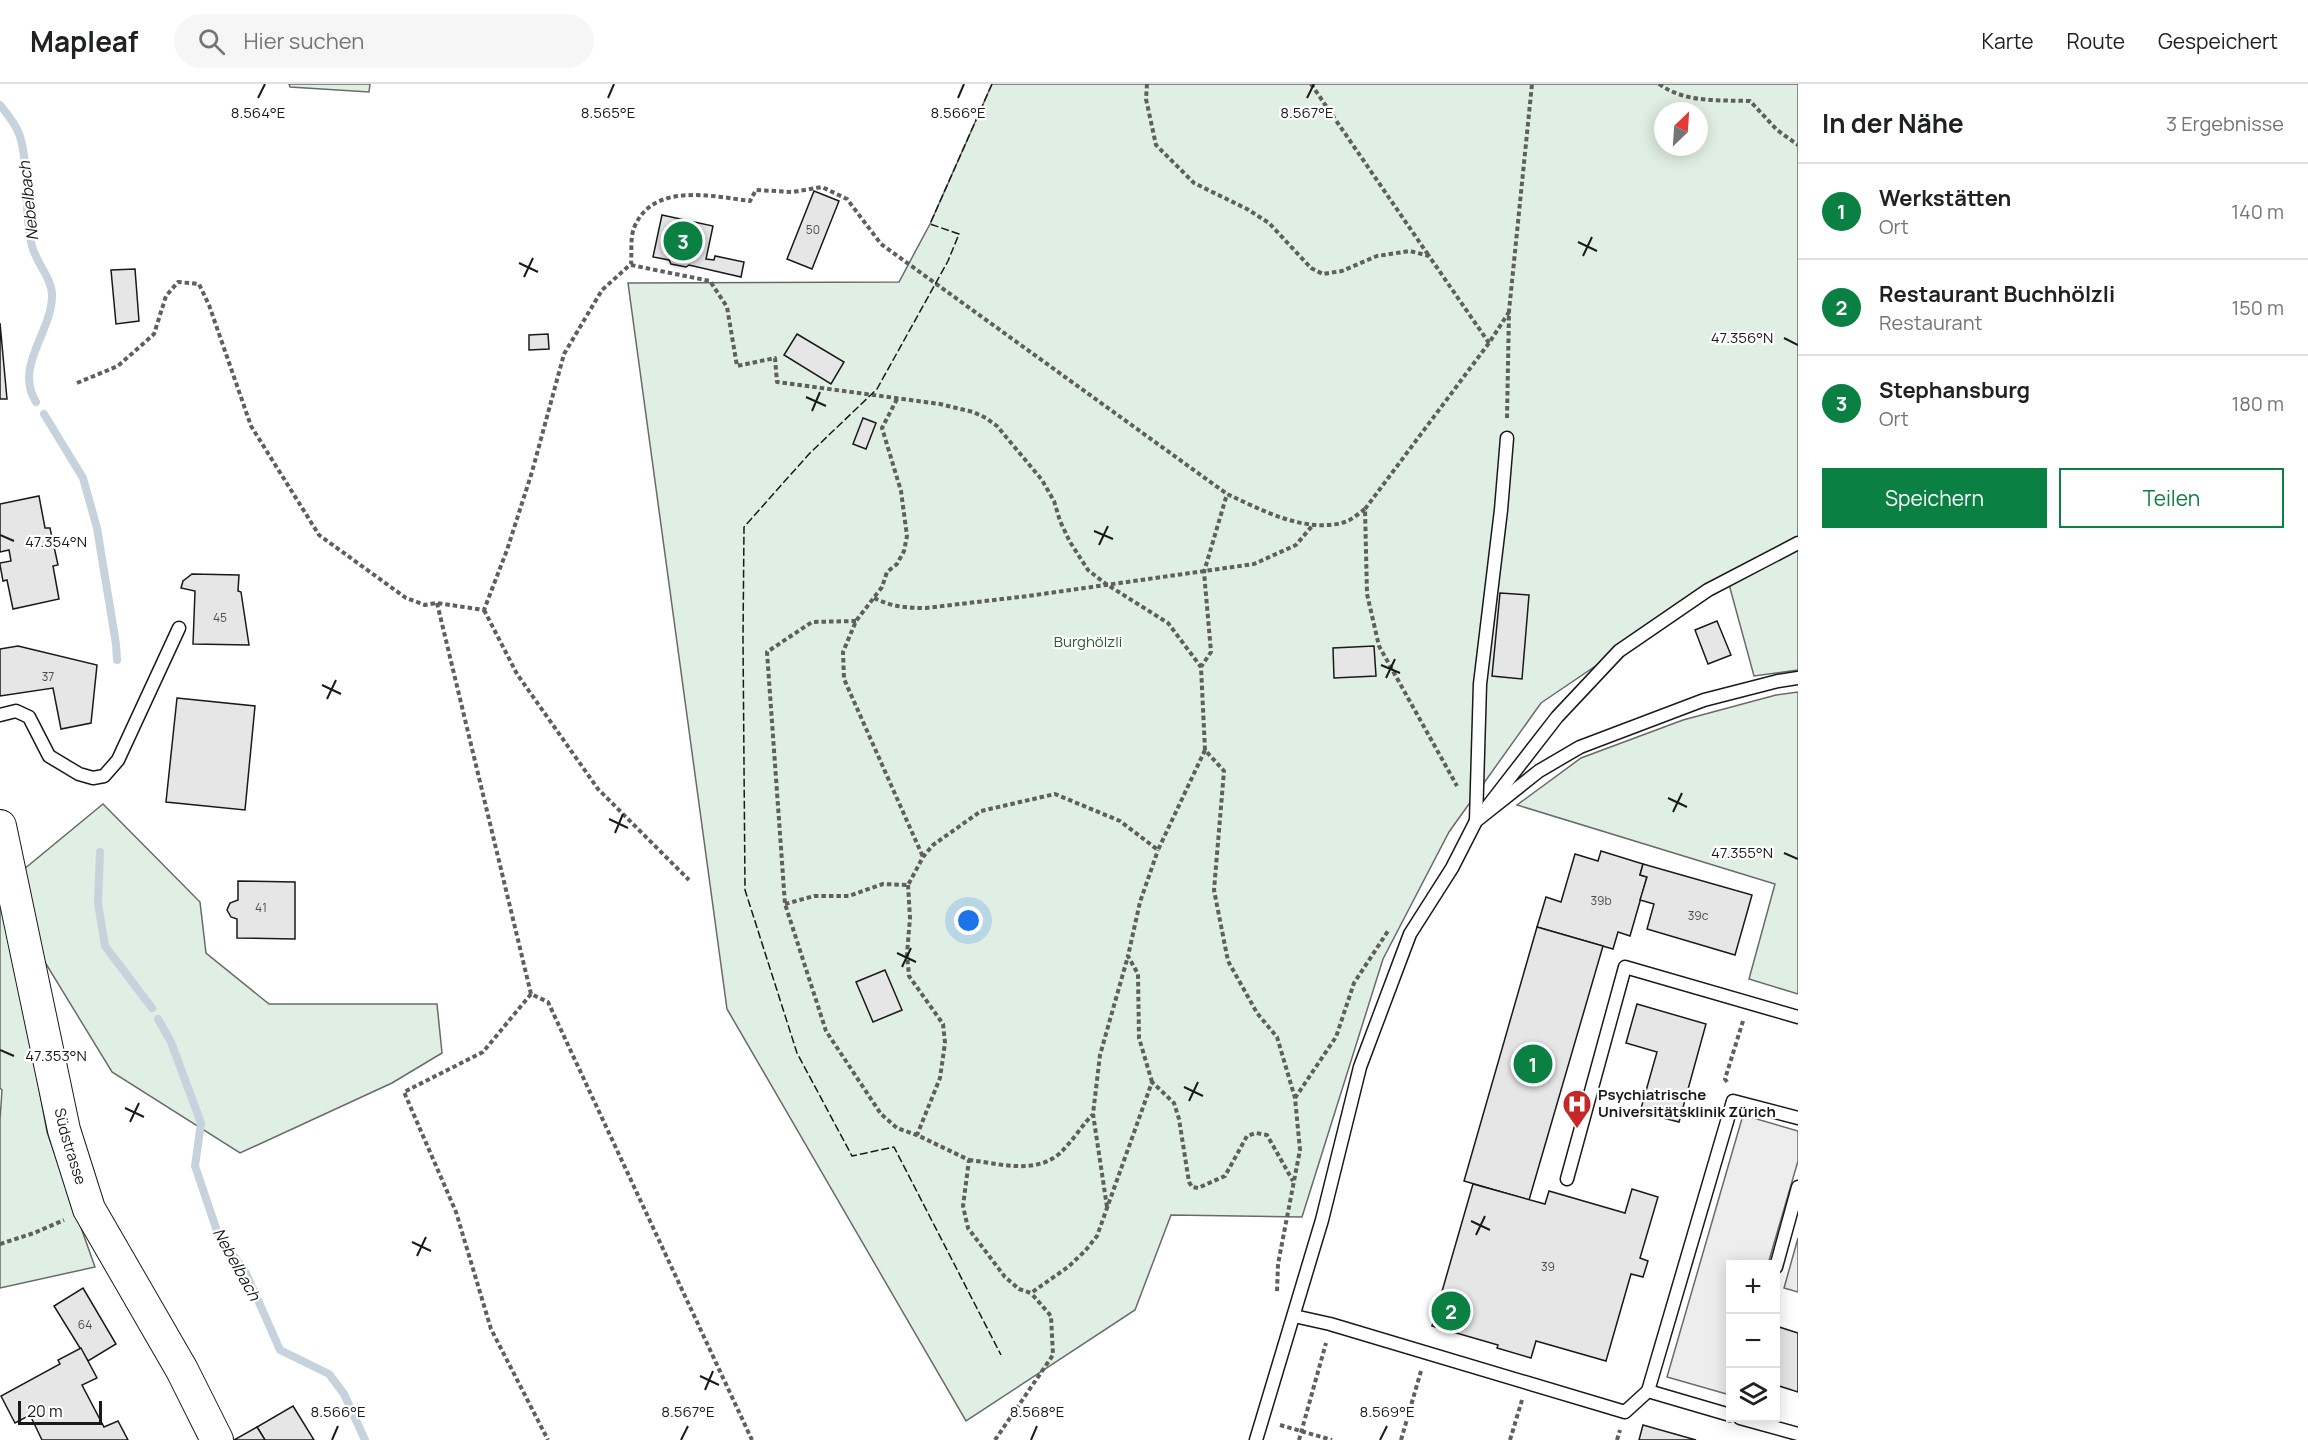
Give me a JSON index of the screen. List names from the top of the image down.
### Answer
{
  "streets": {
    "street": ["Südstrasse"]
  },
  "water": ["Nebelbach"],
  "parks": ["Burghölzli"],
  "places": {
    "hospital": ["Psychiatrische Universitätsklinik Zürich"]
  },
  "house_numbers": [
    "50",
    "45",
    "37",
    "39b",
    "41",
    "39c",
    "39",
    "64"
  ],
  "scale_bar": "20 m",
  "north": "top right",
  "page": {
    "header": "Mapleaf",
    "search": "Hier suchen",
    "nav": ["Karte", "Route", "Gespeichert"],
    "heading": ["In der Nähe", "3 Ergebnisse"],
    "list": [
      {
        "mark": "1",
        "name": "Werkstätten",
        "note": "Ort",
        "value": "140 m"
      },
      {
        "mark": "2",
        "name": "Restaurant Buchhölzli",
        "note": "Restaurant",
        "value": "150 m"
      },
      {
        "mark": "3",
        "name": "Stephansburg",
        "note": "Ort",
        "value": "180 m"
      }
    ],
    "pins": ["3", "1", "2"],
    "buttons": ["Speichern", "Teilen"],
    "map_buttons": ["+", "−"],
    "scale": "20 m"
  },
  "coordinates": [
    "8.564°E",
    "8.565°E",
    "8.566°E",
    "8.567°E",
    "47.356°N",
    "47.354°N",
    "47.355°N",
    "47.353°N",
    "8.568°E",
    "8.569°E"
  ]
}
